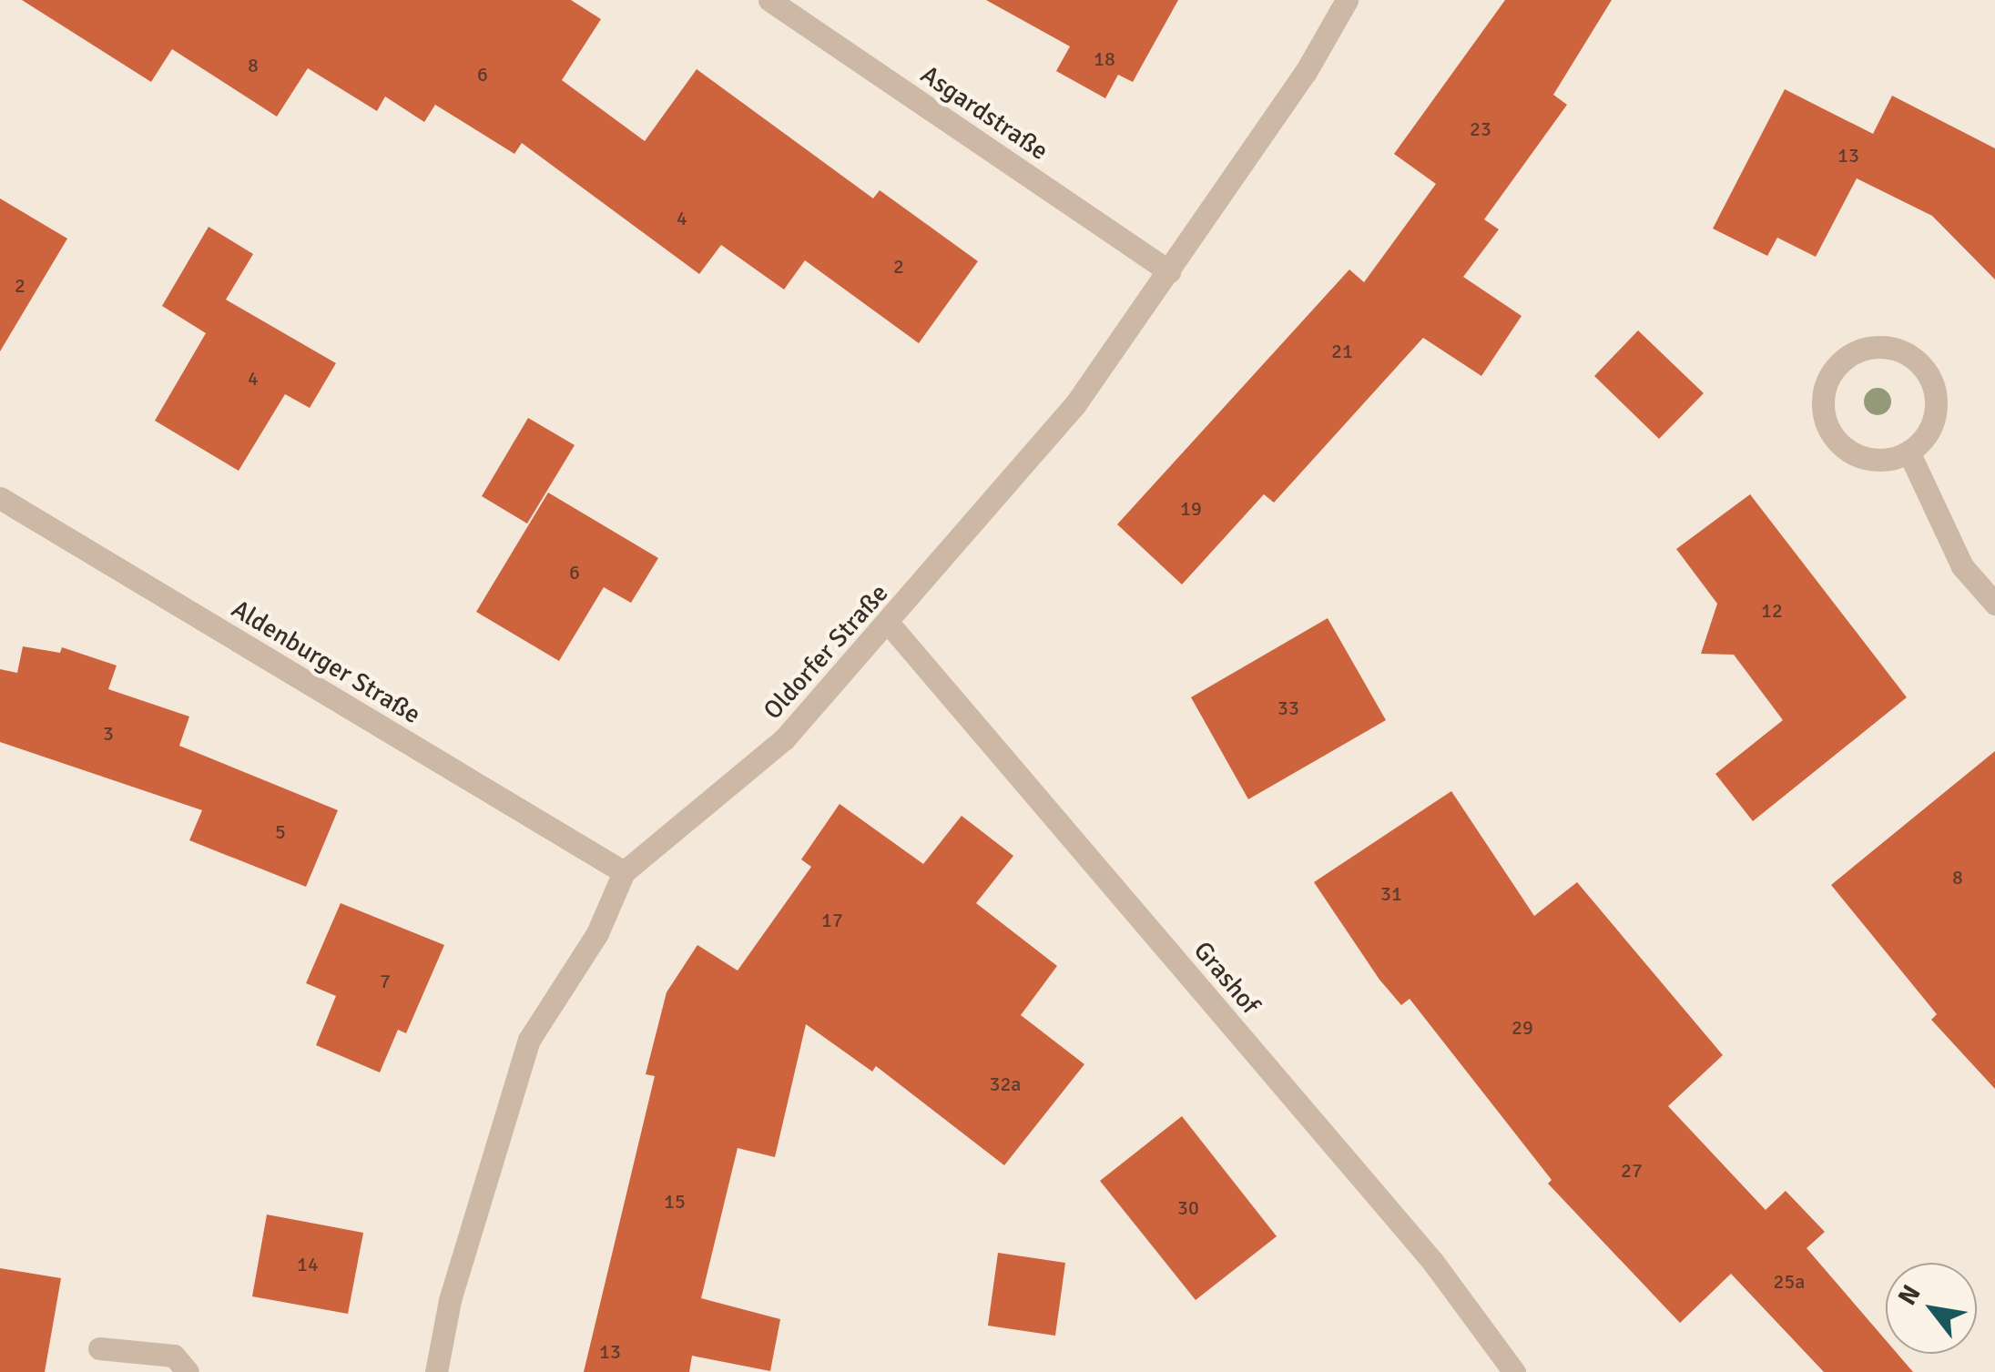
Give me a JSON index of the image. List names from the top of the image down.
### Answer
{
  "streets": {
    "street": [
      "Asgardstraße",
      "Oldorfer Straße",
      "Aldenburger Straße",
      "Grashof"
    ]
  },
  "crossings": [
    ["Asgardstraße", "Oldorfer Straße"],
    ["Oldorfer Straße", "Aldenburger Straße"],
    ["Oldorfer Straße", "Grashof"]
  ],
  "house_numbers": [
    "18",
    "8",
    "6",
    "23",
    "13",
    "4",
    "2",
    "2",
    "21",
    "4",
    "19",
    "6",
    "12",
    "33",
    "3",
    "5",
    "8",
    "31",
    "17",
    "7",
    "29",
    "32a",
    "27",
    "15",
    "30",
    "14",
    "25a",
    "13"
  ],
  "north": "top left"
}
